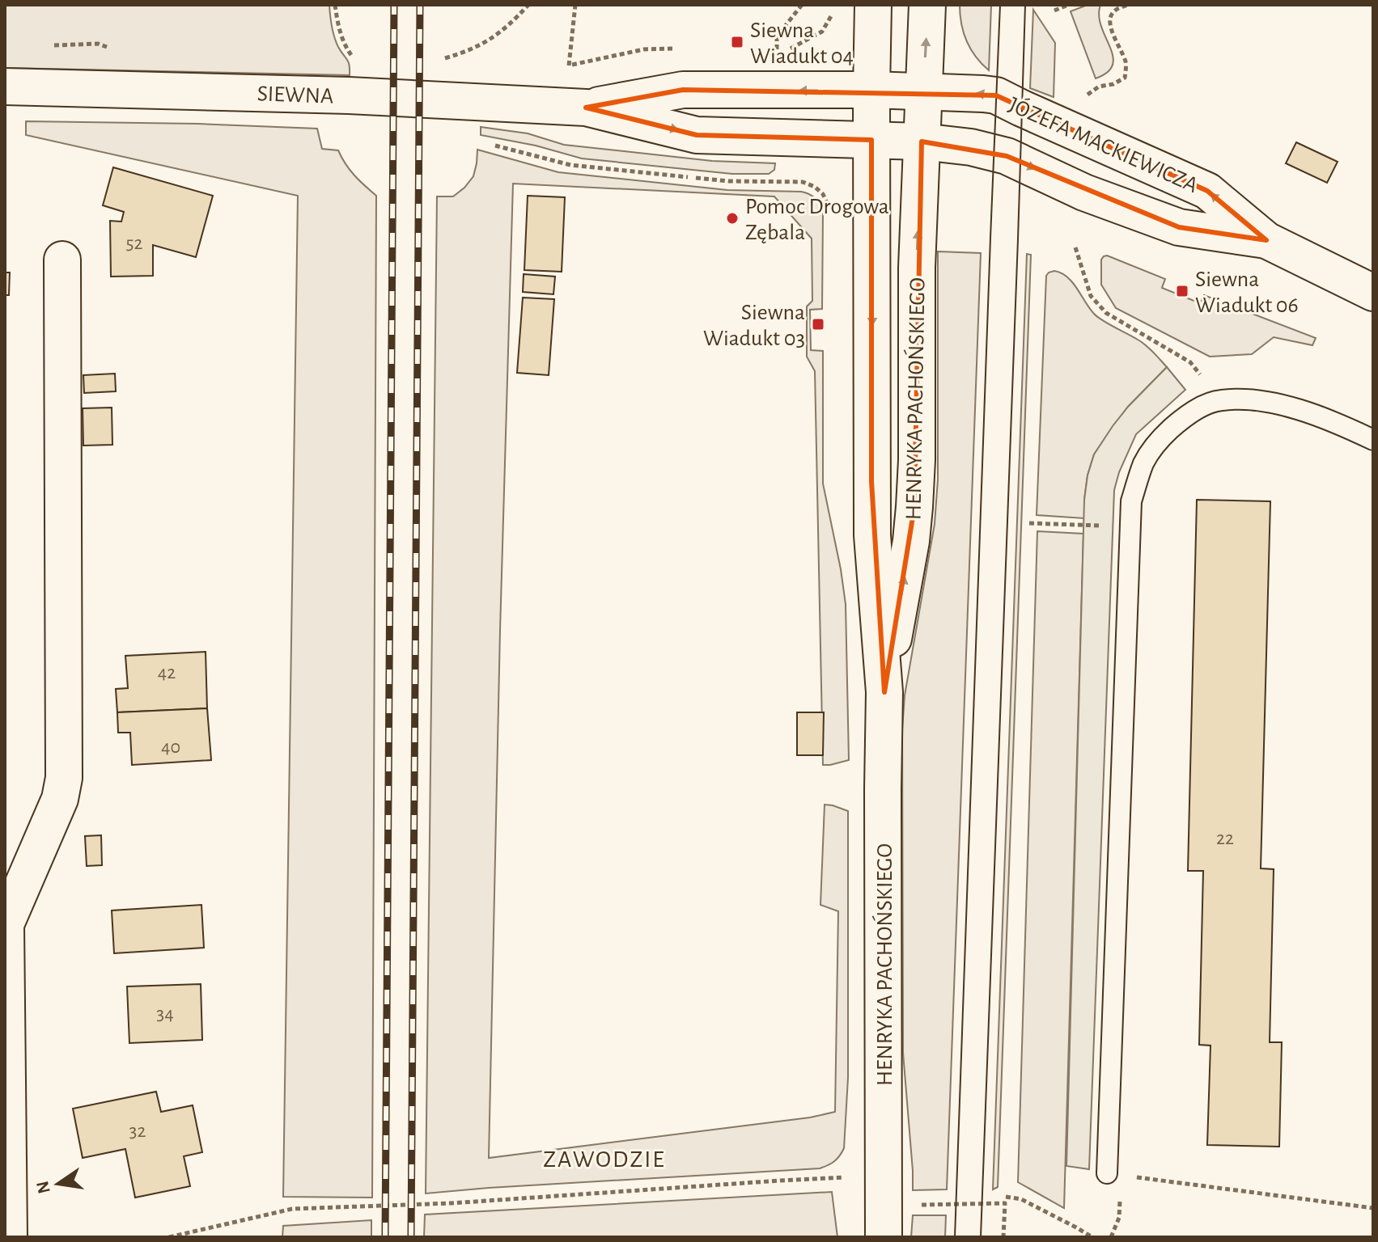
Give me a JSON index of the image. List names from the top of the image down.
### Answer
{
  "streets": {
    "street": ["SIEWNA", "JÓZEFA MACKIEWICZA", "HENRYKA PACHOŃSKIEGO"]
  },
  "crossings": [
    ["SIEWNA", "JÓZEFA MACKIEWICZA"],
    ["SIEWNA", "HENRYKA PACHOŃSKIEGO"],
    ["JÓZEFA MACKIEWICZA", "HENRYKA PACHOŃSKIEGO"]
  ],
  "districts": ["ZAWODZIE"],
  "places": {
    "transit": ["Siewna Wiadukt 04", "Siewna Wiadukt 06", "Siewna Wiadukt 03"],
    "other": ["Pomoc Drogowa Zębala"]
  },
  "house_numbers": [
    "52",
    "42",
    "40",
    "22",
    "34",
    "32"
  ],
  "north": "left"
}
